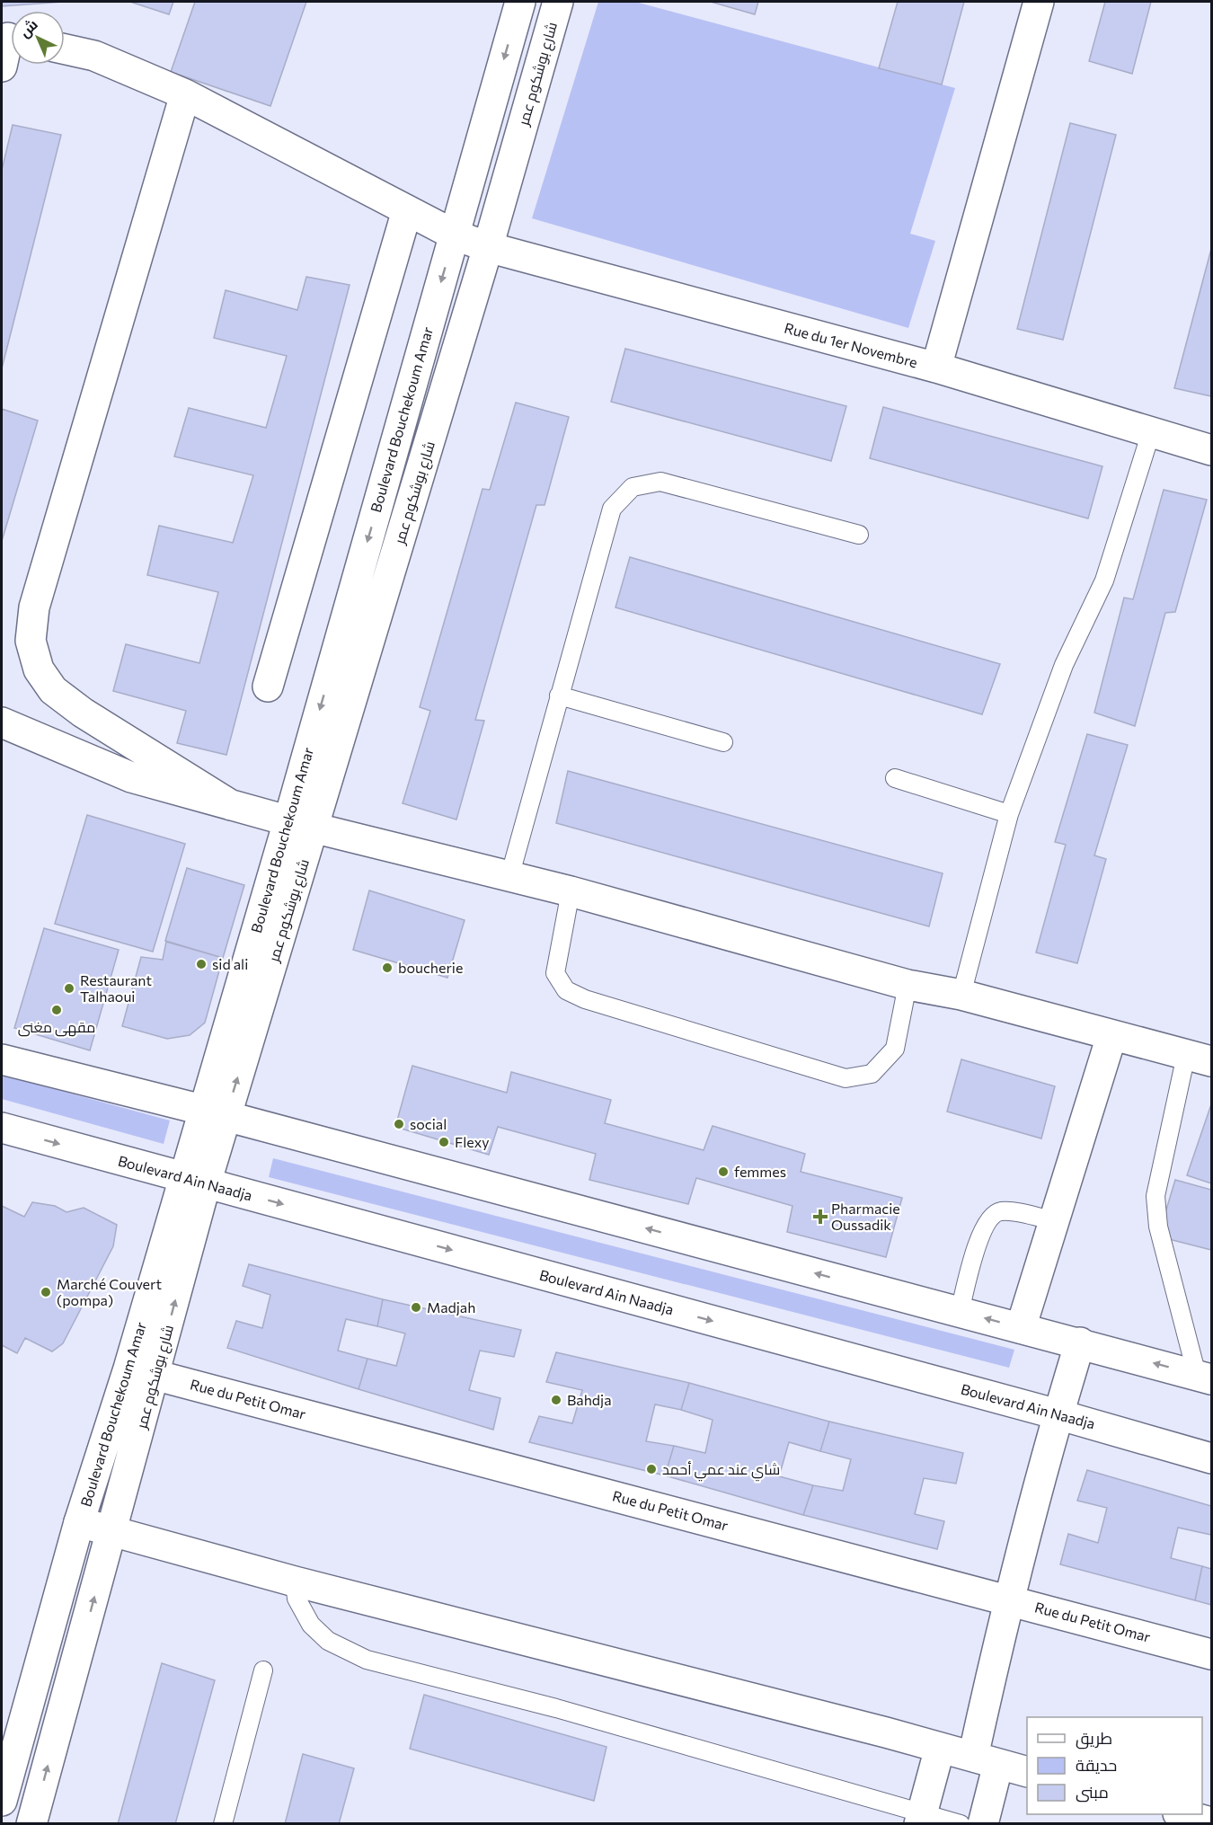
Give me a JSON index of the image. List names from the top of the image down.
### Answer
{
  "streets": {
    "street": [
      "شارع بوشكوم عمر",
      "Rue du 1er Novembre",
      "Boulevard Bouchekoum Amar",
      "Boulevard Ain Naadja",
      "Rue du Petit Omar"
    ]
  },
  "crossings": [
    ["شارع بوشكوم عمر", "Rue du 1er Novembre"],
    ["شارع بوشكوم عمر", "Boulevard Bouchekoum Amar"],
    ["شارع بوشكوم عمر", "Boulevard Ain Naadja"],
    ["شارع بوشكوم عمر", "Rue du Petit Omar"],
    ["Rue du 1er Novembre", "Boulevard Bouchekoum Amar"],
    ["Boulevard Bouchekoum Amar", "Rue du Petit Omar"]
  ],
  "places": {
    "other": [
      "sid ali",
      "boucherie",
      "Restaurant Talhaoui",
      "مقهى مغنى",
      "social",
      "Flexy",
      "femmes",
      "Marché Couvert (pompa)",
      "Madjah",
      "Bahdja",
      "شاي عند عمي أحمد"
    ],
    "health": ["Pharmacie Oussadik"]
  },
  "legend": ["طريق", "حديقة", "مبنى"],
  "north": "top left"
}
